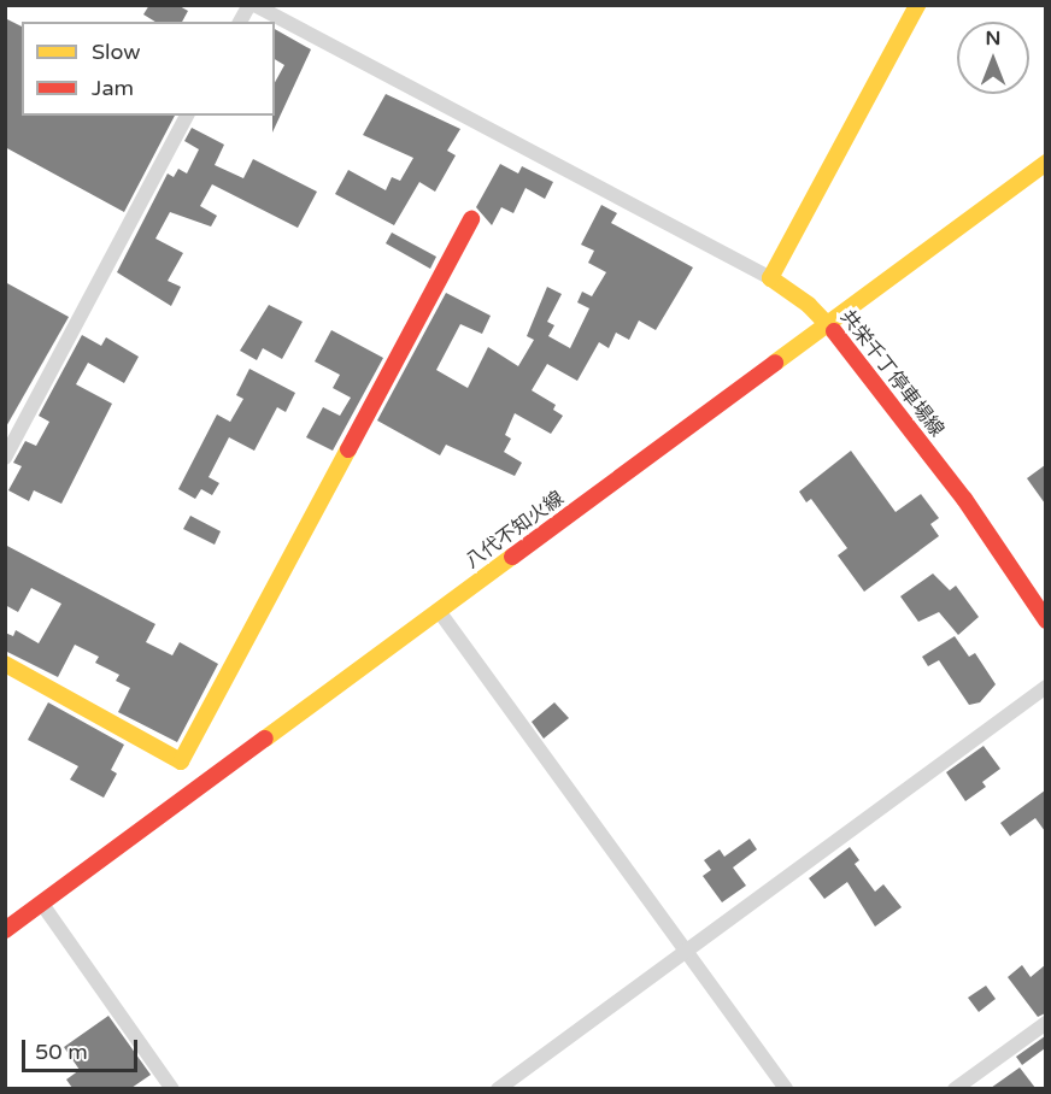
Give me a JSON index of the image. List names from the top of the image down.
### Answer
{
  "streets": {
    "main road": ["共栄千丁停車場線", "八代不知火線"]
  },
  "crossings": [
    ["共栄千丁停車場線", "八代不知火線"]
  ],
  "legend": ["Slow", "Jam"],
  "scale_bar": "50 m",
  "north": "top"
}
